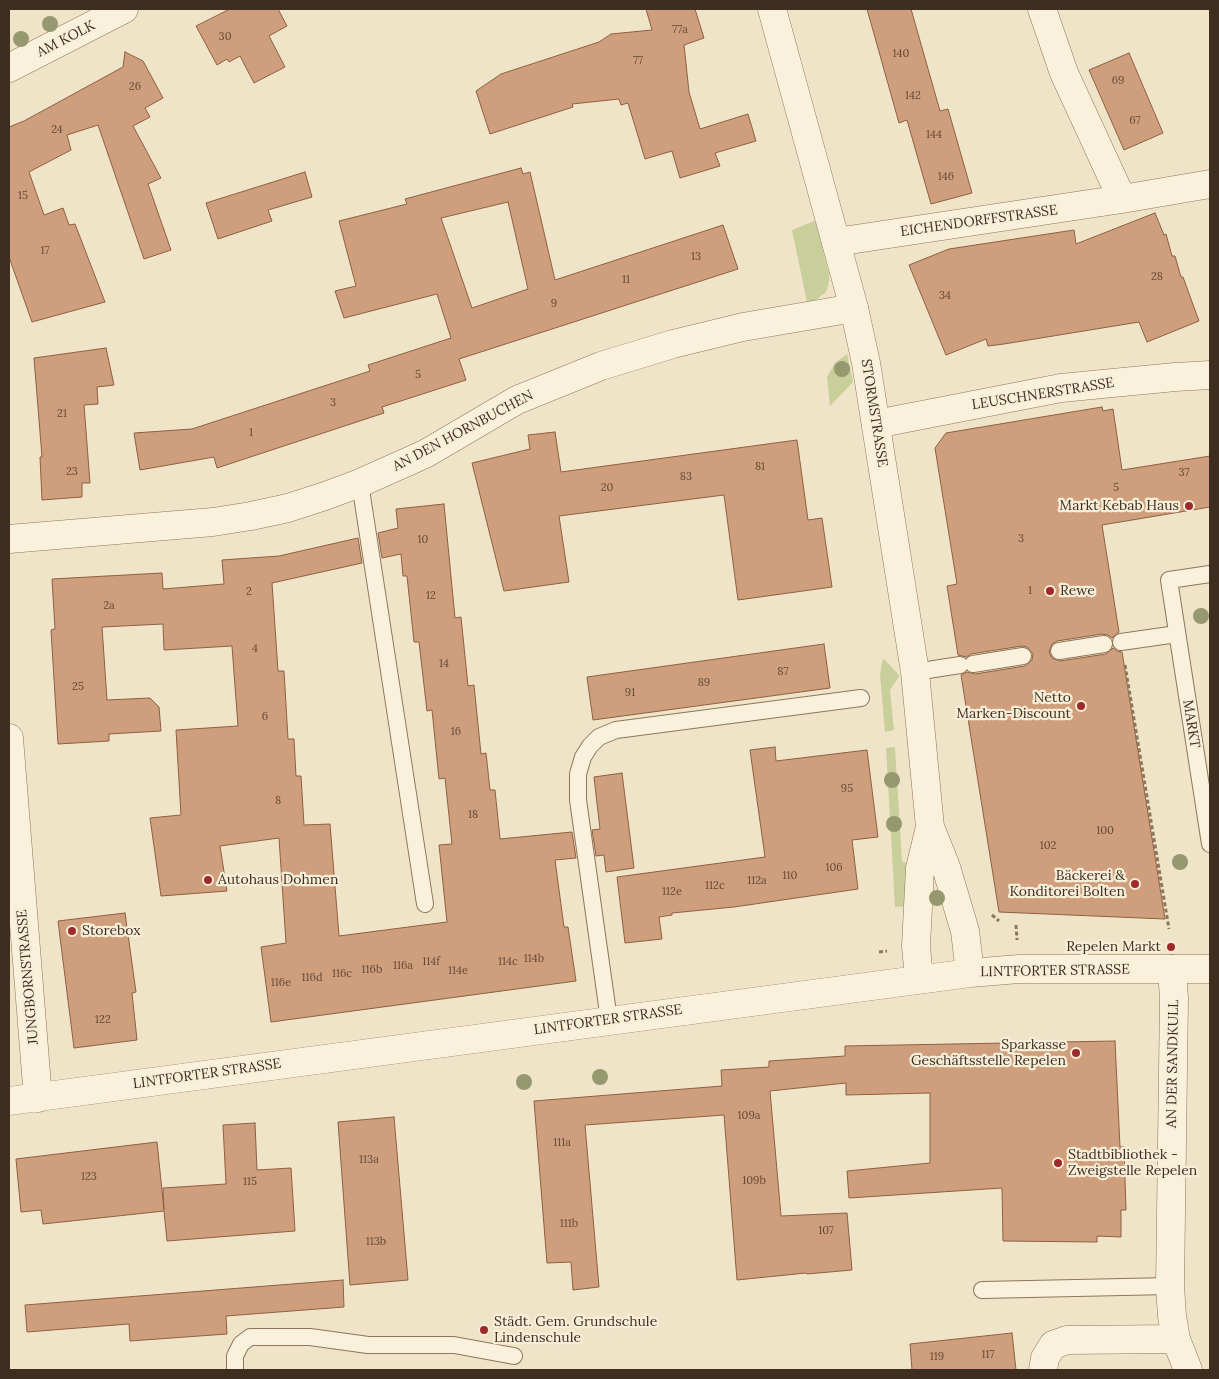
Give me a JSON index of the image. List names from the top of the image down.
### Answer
{
  "streets": {
    "street": [
      "AM KOLK",
      "EICHENDORFFSTRASSE",
      "LEUSCHNERSTRASSE",
      "STORMSTRASSE",
      "AN DEN HORNBUCHEN",
      "LINTFORTER STRASSE",
      "JUNGBORNSTRASSE",
      "AN DER SANDKULL"
    ],
    "lane": ["MARKT"]
  },
  "crossings": [
    ["EICHENDORFFSTRASSE", "STORMSTRASSE"],
    ["LEUSCHNERSTRASSE", "STORMSTRASSE"],
    ["STORMSTRASSE", "AN DEN HORNBUCHEN"],
    ["STORMSTRASSE", "LINTFORTER STRASSE"],
    ["LINTFORTER STRASSE", "JUNGBORNSTRASSE"],
    ["LINTFORTER STRASSE", "AN DER SANDKULL"]
  ],
  "places": [
    "Markt Kebab Haus",
    "Rewe",
    "Netto Marken-Discount",
    "Autohaus Dohmen",
    "Bäckerei & Konditorei Bolten",
    "Storebox",
    "Repelen Markt",
    "Sparkasse Geschäftsstelle Repelen",
    "Stadtbibliothek - Zweigstelle Repelen",
    "Städt. Gem. Grundschule Lindenschule"
  ],
  "house_numbers": [
    "77a",
    "30",
    "140",
    "77",
    "69",
    "26",
    "142",
    "67",
    "24",
    "144",
    "146",
    "15",
    "17",
    "13",
    "28",
    "11",
    "34",
    "9",
    "5",
    "3",
    "21",
    "1",
    "81",
    "23",
    "37",
    "83",
    "20",
    "5",
    "3",
    "10",
    "1",
    "2",
    "12",
    "2a",
    "4",
    "14",
    "87",
    "89",
    "25",
    "91",
    "6",
    "16",
    "95",
    "8",
    "18",
    "100",
    "102",
    "106",
    "110",
    "112a",
    "112c",
    "112e",
    "114b",
    "114f",
    "114c",
    "116a",
    "116b",
    "114e",
    "116c",
    "116d",
    "116e",
    "122",
    "109a",
    "111a",
    "113a",
    "123",
    "109b",
    "115",
    "111b",
    "107",
    "113b",
    "117",
    "119"
  ]
}
